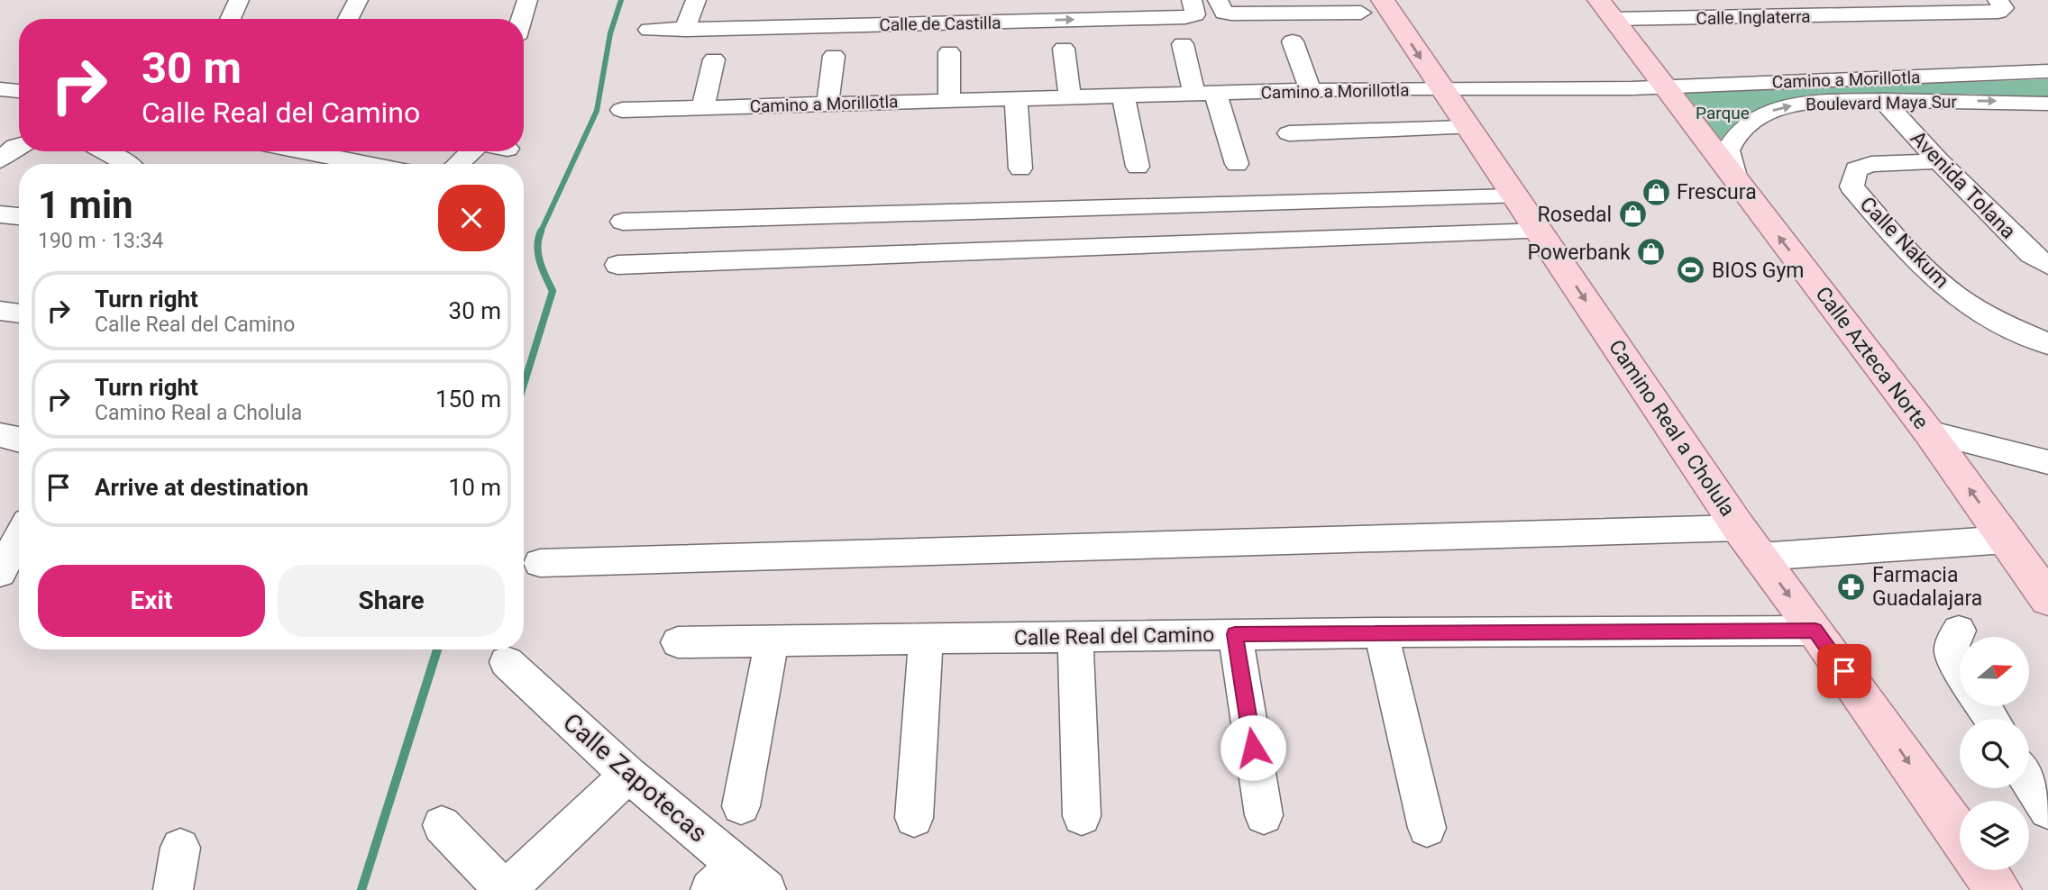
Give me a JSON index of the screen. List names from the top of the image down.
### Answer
{
  "streets": {
    "main road": ["Calle Azteca Norte", "Camino Real a Cholula"],
    "street": [
      "Calle Inglaterra",
      "Calle de Castilla",
      "Camino a Morillotla",
      "Boulevard Maya Sur",
      "Avenida Tolana",
      "Calle Nakum",
      "Calle Real del Camino",
      "Calle Zapotecas"
    ]
  },
  "crossings": [
    ["Calle Inglaterra", "Calle Azteca Norte"],
    ["Camino a Morillotla", "Calle Azteca Norte"],
    ["Camino a Morillotla", "Camino Real a Cholula"],
    ["Boulevard Maya Sur", "Avenida Tolana"],
    ["Boulevard Maya Sur", "Calle Azteca Norte"],
    ["Avenida Tolana", "Calle Nakum"],
    ["Camino Real a Cholula", "Calle Real del Camino"]
  ],
  "one_way": ["Calle Azteca Norte", "Camino Real a Cholula"],
  "parks": ["Parque"],
  "places": {
    "shop": ["Frescura", "Rosedal", "Powerbank"],
    "sports": ["BIOS Gym"],
    "pharmacy": ["Farmacia Guadalajara"]
  },
  "north": "right",
  "page": {
    "turn": ["30 m", "Calle Real del Camino"],
    "heading": ["1 min", "190 m · 13:34"],
    "list": [
      {
        "name": "Turn right",
        "note": "Calle Real del Camino",
        "value": "30 m"
      },
      {
        "name": "Turn right",
        "note": "Camino Real a Cholula",
        "value": "150 m"
      },
      {
        "name": "Arrive at destination",
        "value": "10 m"
      }
    ],
    "buttons": ["Exit", "Share"]
  }
}
